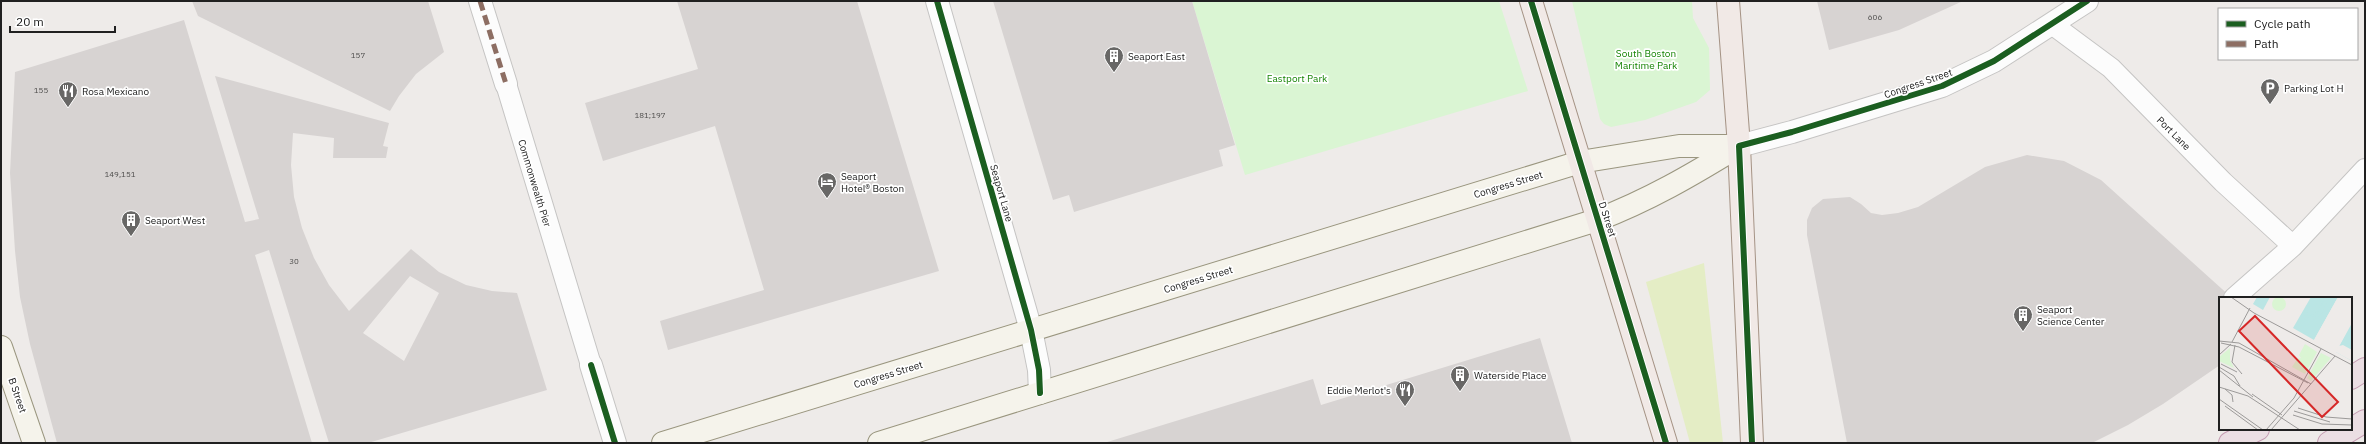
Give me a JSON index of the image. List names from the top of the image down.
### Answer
{
  "streets": {
    "main road": ["Congress Street", "D Street", "B Street"],
    "street": ["Commonwealth Pier", "Seaport Lane"],
    "lane": ["Port Lane"]
  },
  "crossings": [
    ["Congress Street", "Port Lane"],
    ["Congress Street", "Seaport Lane"],
    ["Congress Street", "D Street"]
  ],
  "parks": ["South Boston Maritime Park", "Eastport Park"],
  "places": {
    "building": [
      "Seaport East",
      "Seaport West",
      "Seaport Science Center",
      "Waterside Place"
    ],
    "parking": ["Parking Lot H"],
    "restaurant": ["Rosa Mexicano", "Eddie Merlot's"],
    "hotel": ["Seaport Hotel® Boston"]
  },
  "house_numbers": [
    "606",
    "157",
    "155",
    "181;197",
    "149,151",
    "30"
  ],
  "legend": ["Cycle path", "Path"],
  "scale_bar": "20 m"
}
